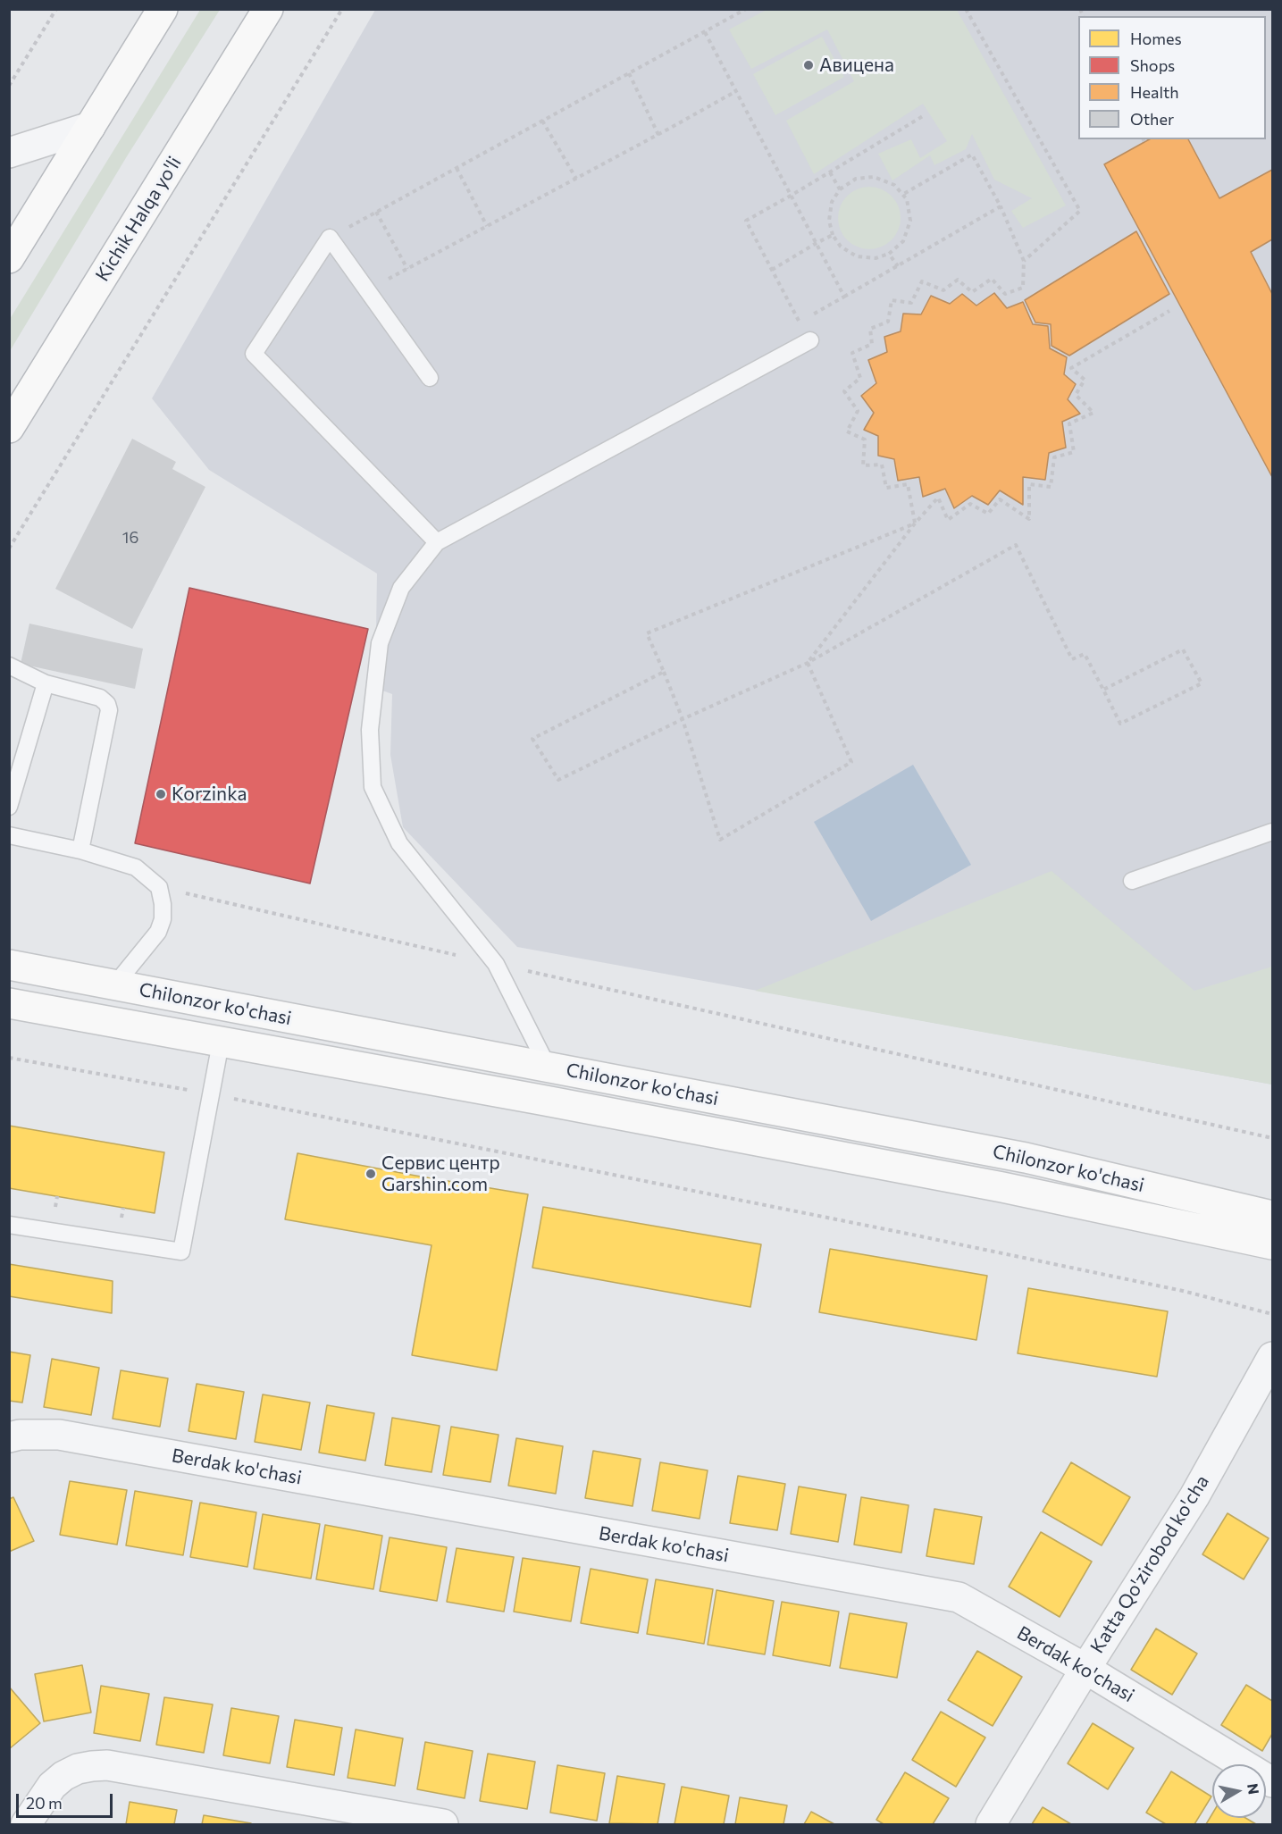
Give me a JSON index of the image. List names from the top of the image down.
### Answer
{
  "streets": {
    "main road": ["Kichik Halqa yo'li", "Chilonzor ko'chasi"],
    "street": ["Berdak ko'chasi", "Katta Qo'zirobod ko'cha"]
  },
  "crossings": [
    ["Berdak ko'chasi", "Katta Qo'zirobod ko'cha"]
  ],
  "places": ["Авицена", "Korzinka", "Сервис центр Garshin.com"],
  "house_numbers": ["16"],
  "legend": [
    "Homes",
    "Shops",
    "Health",
    "Other"
  ],
  "scale_bar": "20 m",
  "north": "right"
}
